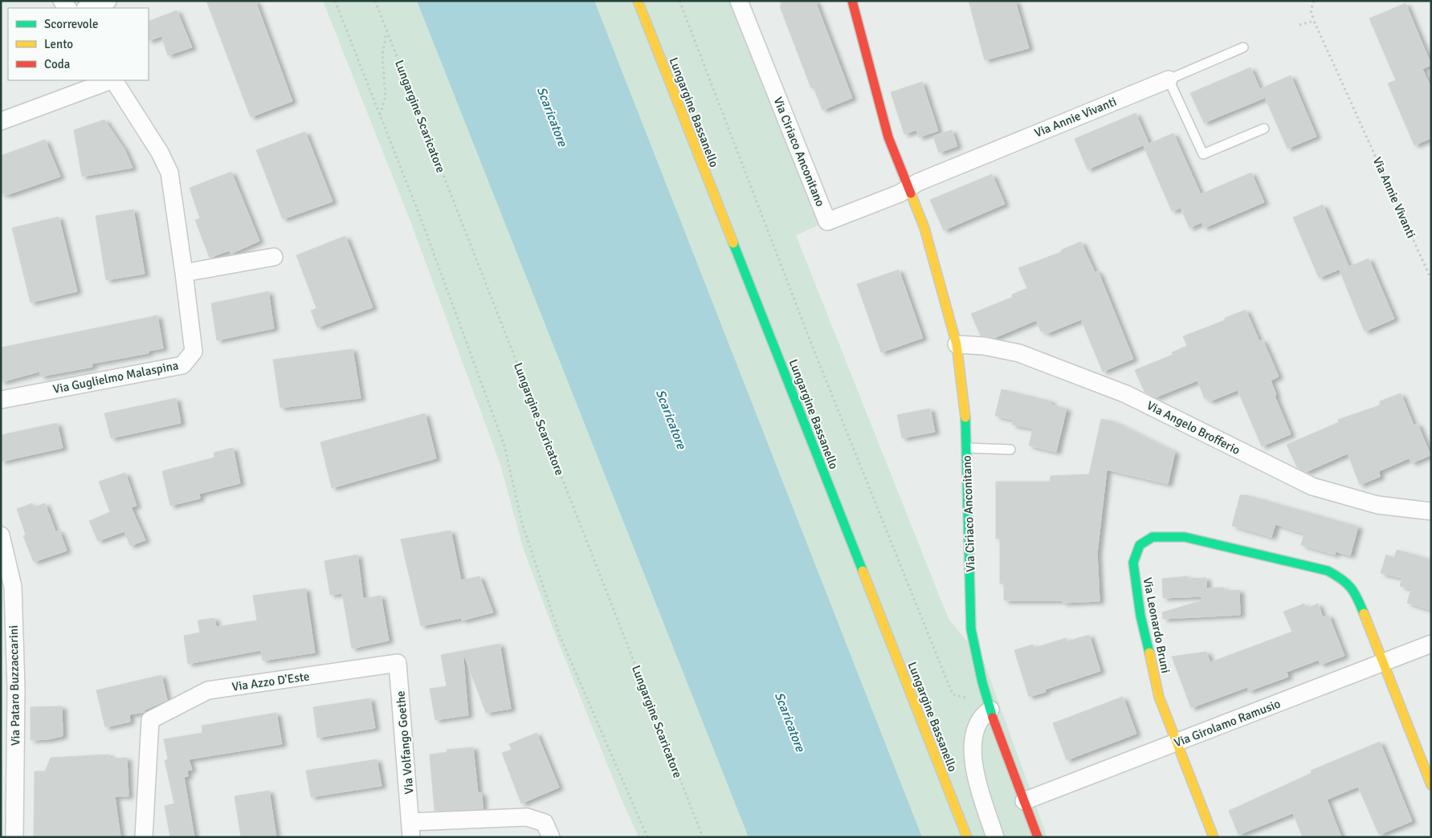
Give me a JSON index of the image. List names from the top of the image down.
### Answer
{
  "streets": {
    "street": [
      "Lungargine Bassanello",
      "Via Annie Vivanti",
      "Via Ciriaco Anconitano",
      "Via Guglielmo Malaspina",
      "Via Angelo Brofferio",
      "Via Leonardo Bruni",
      "Via Azzo D'Este",
      "Via Pataro Buzzaccarini",
      "Via Girolamo Ramusio",
      "Via Volfango Goethe"
    ],
    "path": ["Lungargine Scaricatore"]
  },
  "crossings": [
    ["Via Annie Vivanti", "Via Ciriaco Anconitano"],
    ["Via Ciriaco Anconitano", "Via Angelo Brofferio"],
    ["Via Ciriaco Anconitano", "Via Girolamo Ramusio"],
    ["Via Leonardo Bruni", "Via Girolamo Ramusio"],
    ["Via Azzo D'Este", "Via Volfango Goethe"]
  ],
  "water": ["Scaricatore"],
  "legend": ["Scorrevole", "Lento", "Coda"]
}
